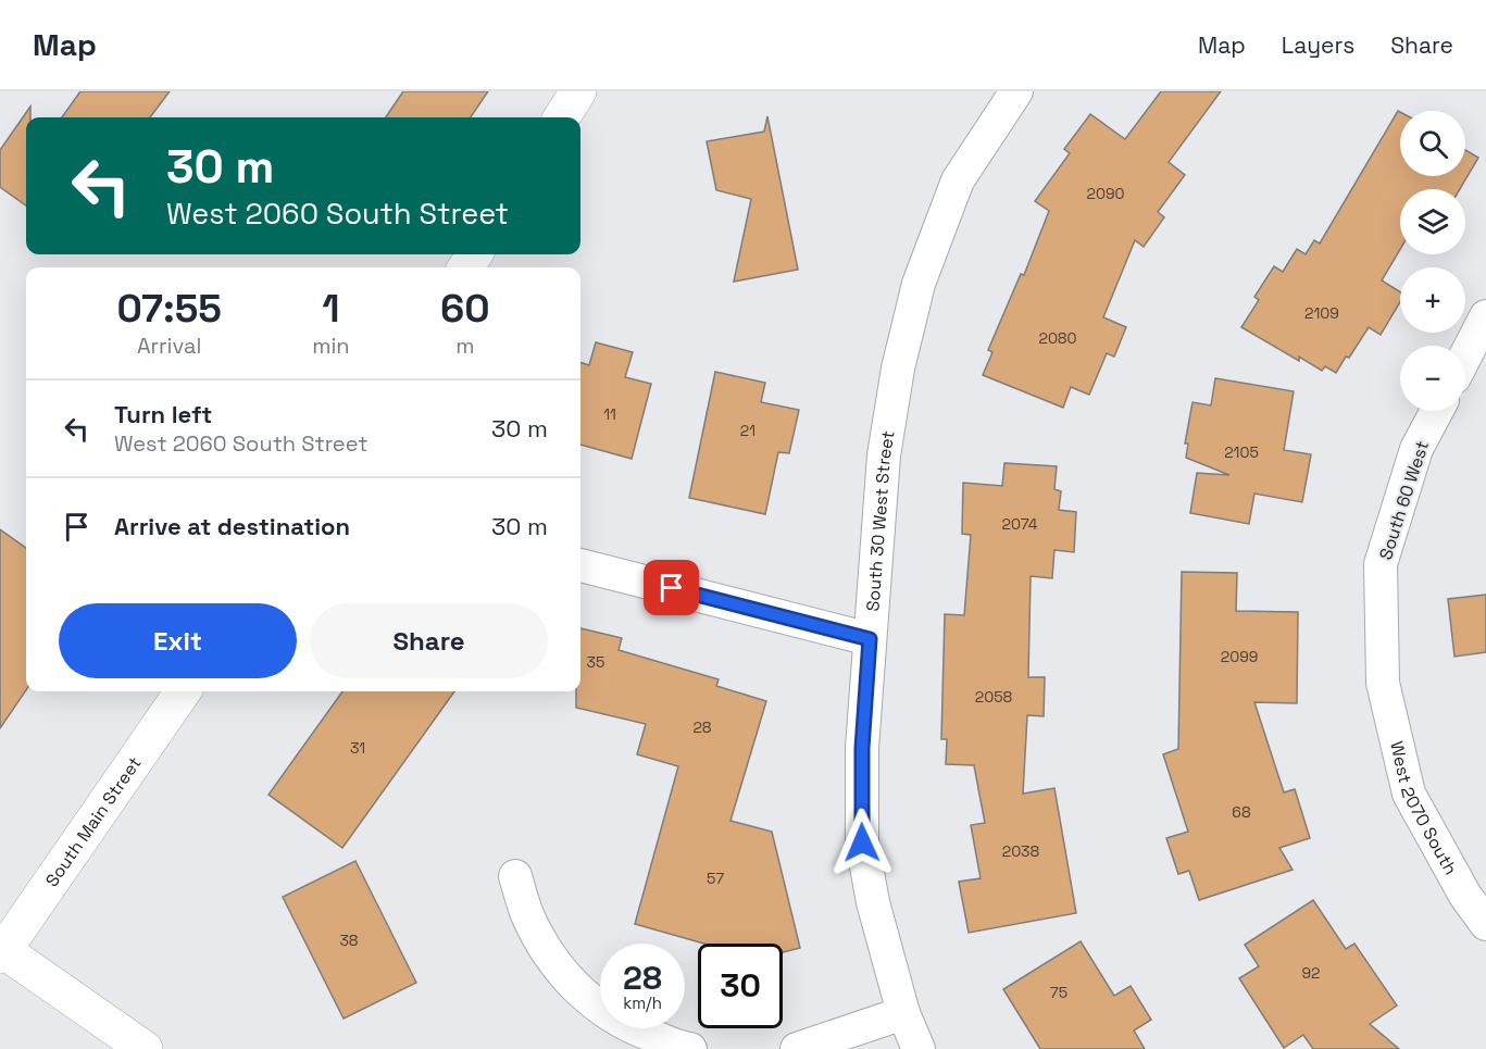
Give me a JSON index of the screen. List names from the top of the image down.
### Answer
{
  "streets": {
    "street": [
      "South 60 West",
      "South 30 West Street",
      "West 2070 South",
      "South Main Street"
    ]
  },
  "crossings": [
    ["South 60 West", "West 2070 South"]
  ],
  "house_numbers": [
    "2090",
    "2109",
    "2080",
    "11",
    "21",
    "2105",
    "2074",
    "2099",
    "35",
    "2058",
    "28",
    "31",
    "68",
    "2038",
    "57",
    "38",
    "92",
    "75"
  ],
  "page": {
    "header": "Map",
    "nav": ["Map", "Layers", "Share"],
    "map_buttons": ["+", "−"],
    "turn": ["30 m", "West 2060 South Street"],
    "eta": [
      "07:55",
      "Arrival",
      "1",
      "min",
      "60",
      "m"
    ],
    "list": [
      {
        "name": "Turn left",
        "note": "West 2060 South Street",
        "value": "30 m"
      },
      {
        "name": "Arrive at destination",
        "value": "30 m"
      }
    ],
    "buttons": ["Exit", "Share"],
    "speed": "28 km/h",
    "limit": "30"
  }
}
